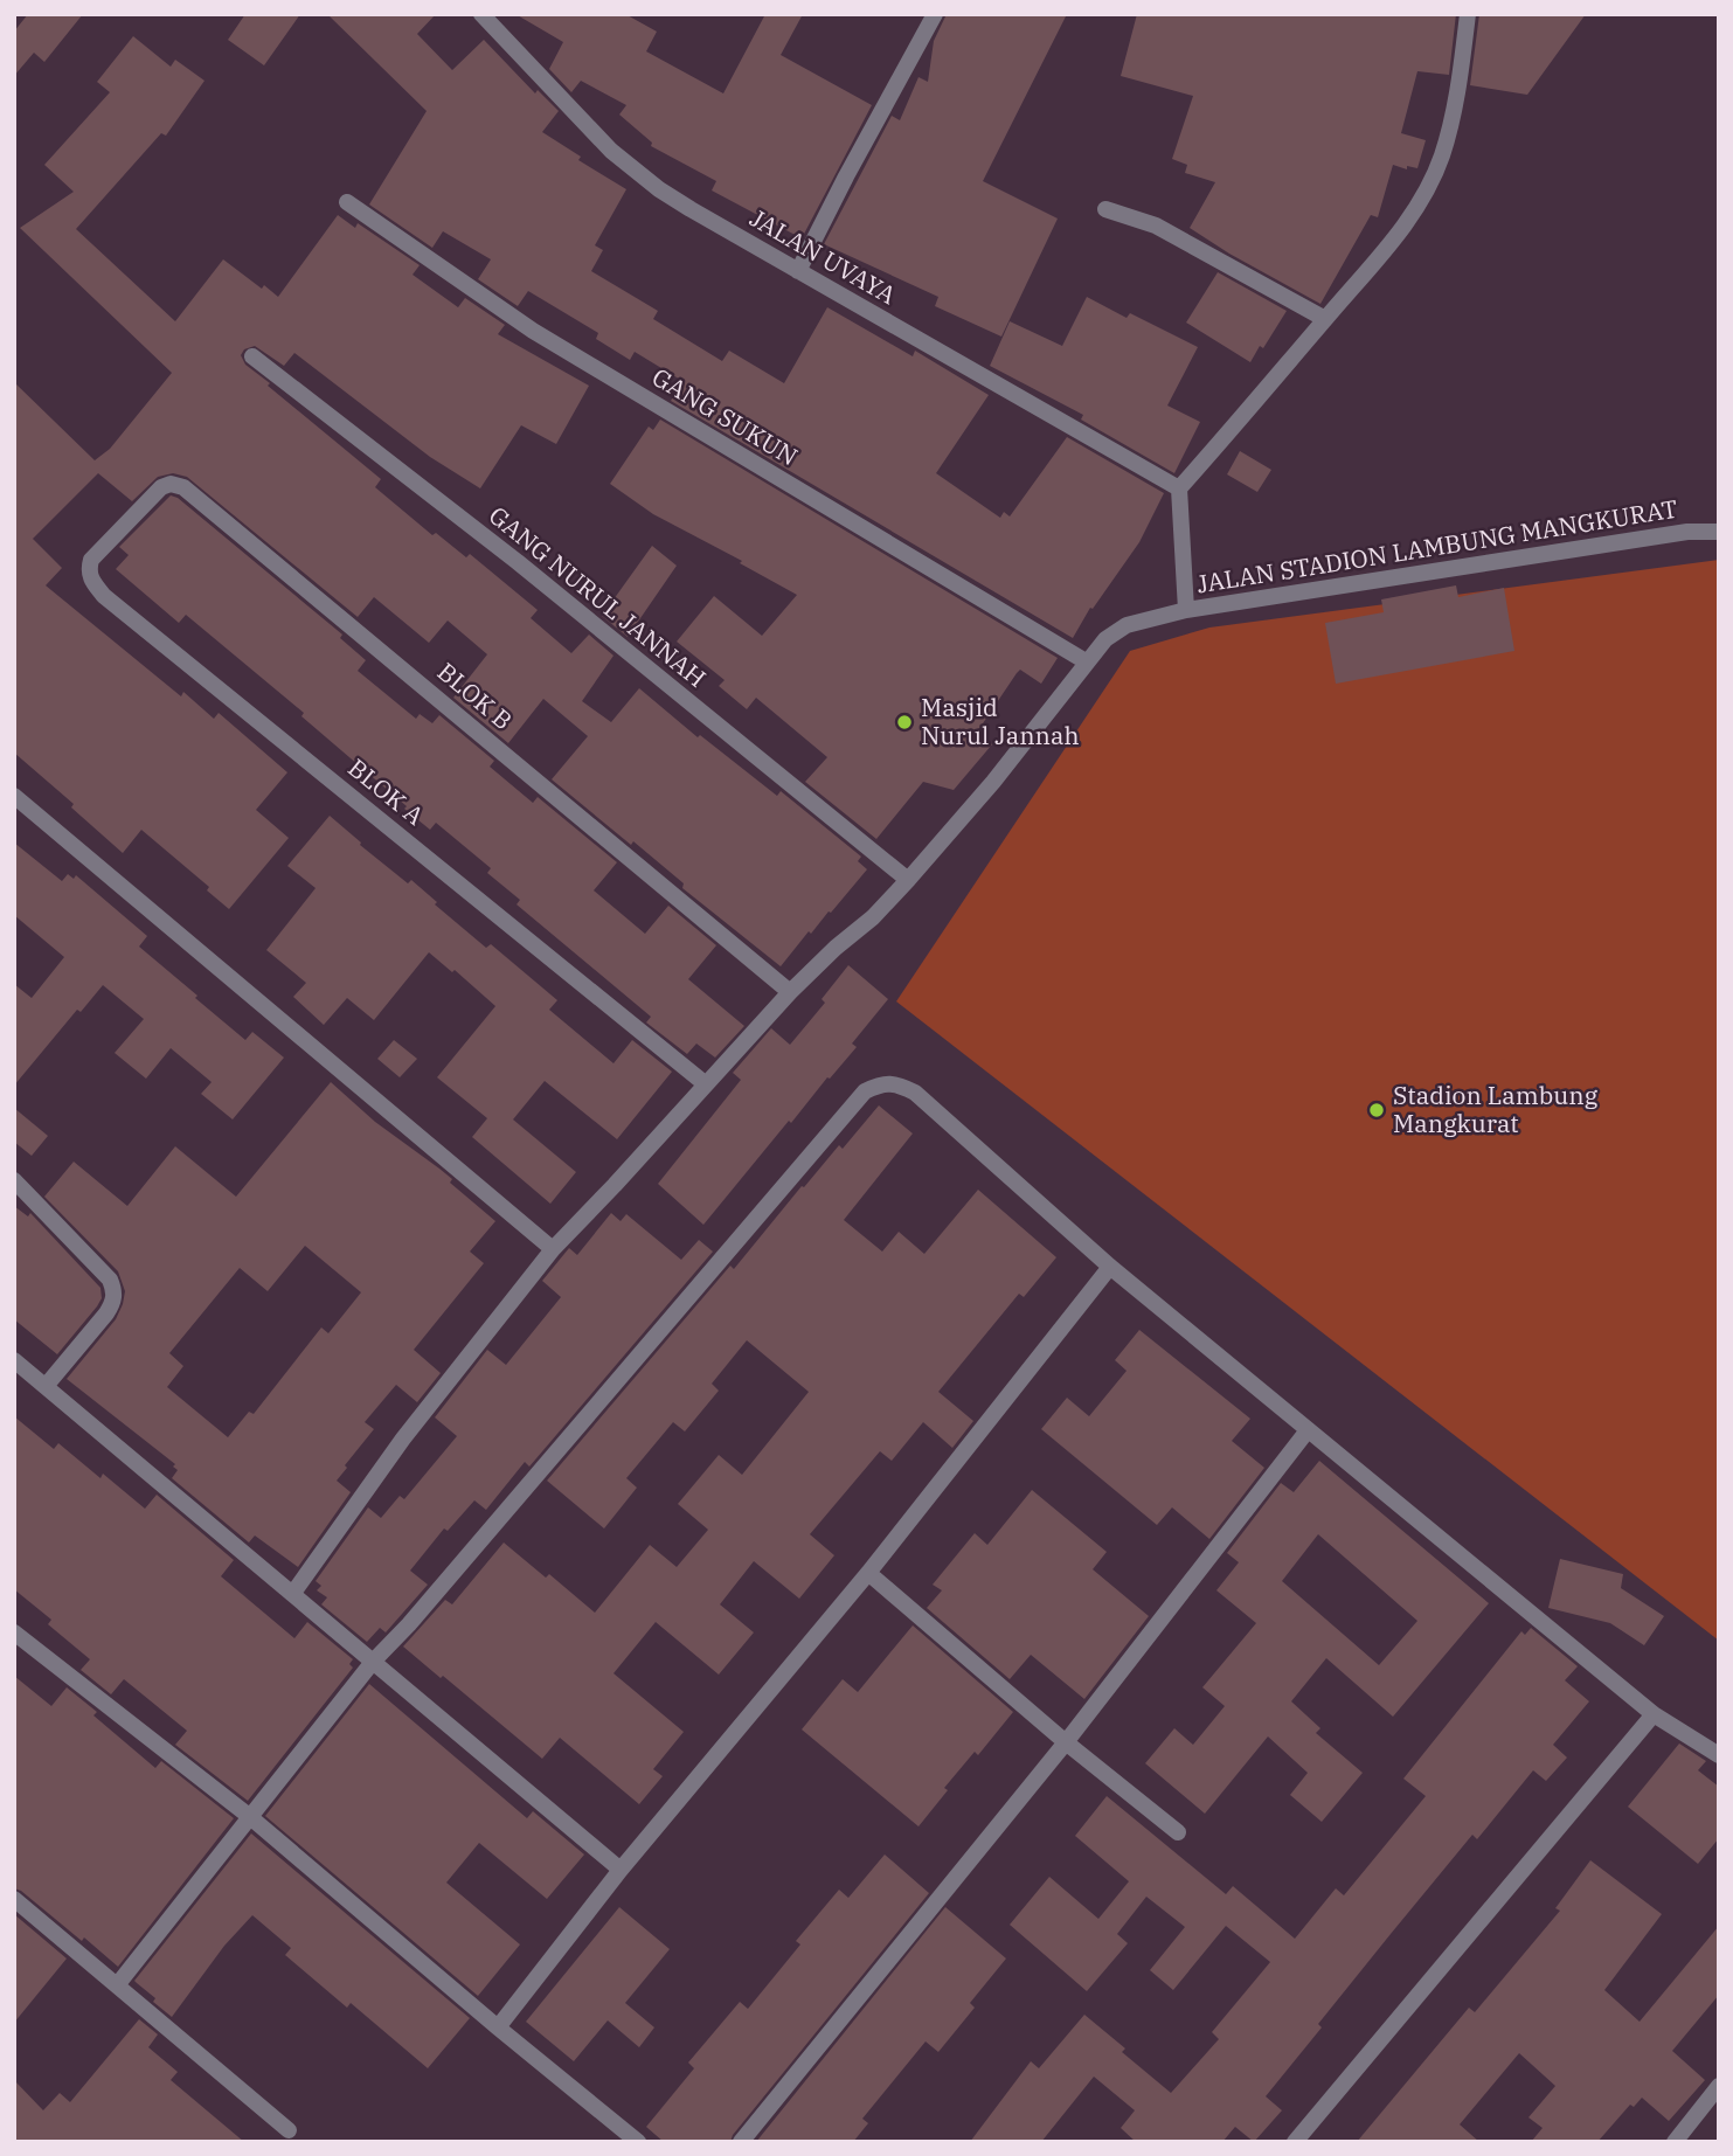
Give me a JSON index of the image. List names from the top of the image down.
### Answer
{
  "streets": {
    "street": [
      "JALAN UVAYA",
      "GANG SUKUN",
      "JALAN STADION LAMBUNG MANGKURAT",
      "GANG NURUL JANNAH",
      "BLOK B",
      "BLOK A"
    ]
  },
  "crossings": [
    ["JALAN UVAYA", "JALAN STADION LAMBUNG MANGKURAT"],
    ["BLOK B", "BLOK A"]
  ],
  "places": ["Masjid Nurul Jannah", "Stadion Lambung Mangkurat"]
}
